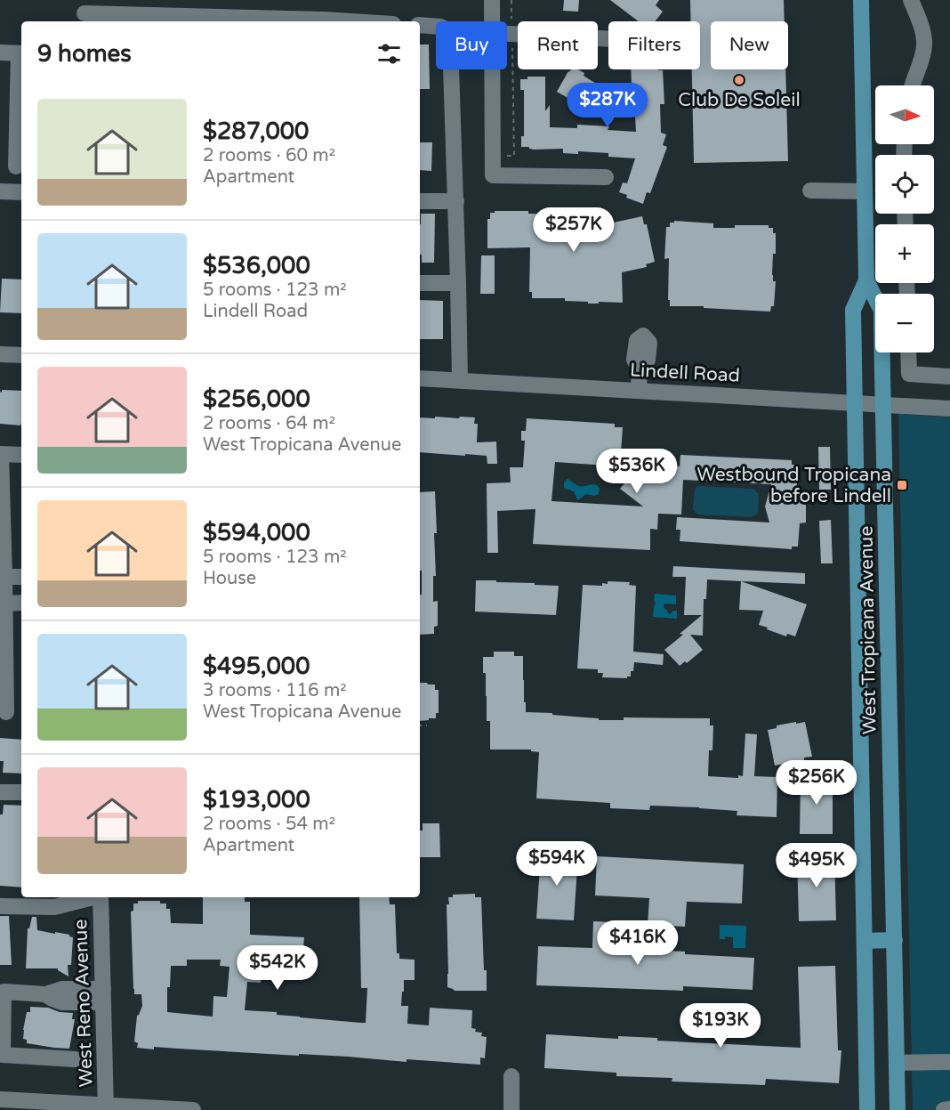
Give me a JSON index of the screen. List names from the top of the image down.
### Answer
{
  "streets": {
    "main road": ["West Tropicana Avenue"],
    "street": ["Lindell Road", "West Reno Avenue"]
  },
  "crossings": [
    ["Lindell Road", "West Tropicana Avenue"]
  ],
  "places": {
    "other": ["Club De Soleil"],
    "transit": ["Westbound Tropicana before Lindell"]
  },
  "north": "right",
  "page": {
    "chip": [
      "Buy",
      "Rent",
      "Filters",
      "New"
    ],
    "heading": "9 homes",
    "price": [
      "$287K",
      "$257K",
      "$536K",
      "$256K",
      "$594K",
      "$495K",
      "$416K",
      "$542K",
      "$193K"
    ],
    "map_buttons": ["+", "−"],
    "list": [
      {
        "name": "$287,000",
        "note": "2 rooms · 60 m² · Apartment"
      },
      {
        "name": "$536,000",
        "note": "5 rooms · 123 m² · Lindell Road"
      },
      {
        "name": "$256,000",
        "note": "2 rooms · 64 m² · West Tropicana Avenue"
      },
      {
        "name": "$594,000",
        "note": "5 rooms · 123 m² · House"
      },
      {
        "name": "$495,000",
        "note": "3 rooms · 116 m² · West Tropicana Avenue"
      },
      {
        "name": "$193,000",
        "note": "2 rooms · 54 m² · Apartment"
      }
    ]
  }
}
